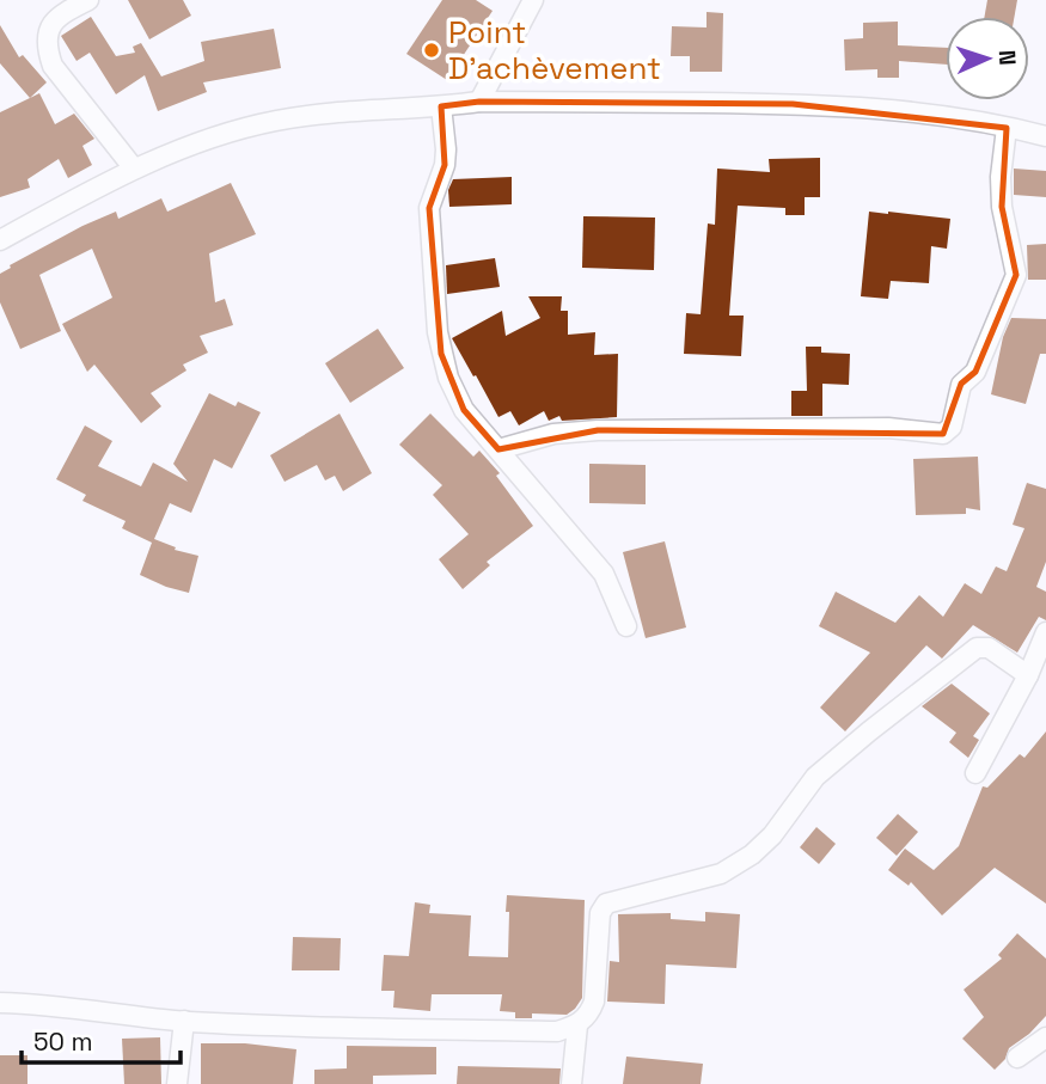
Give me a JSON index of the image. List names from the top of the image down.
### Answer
{
  "places": ["Point D’achèvement"],
  "scale_bar": "50 m",
  "north": "right"
}
